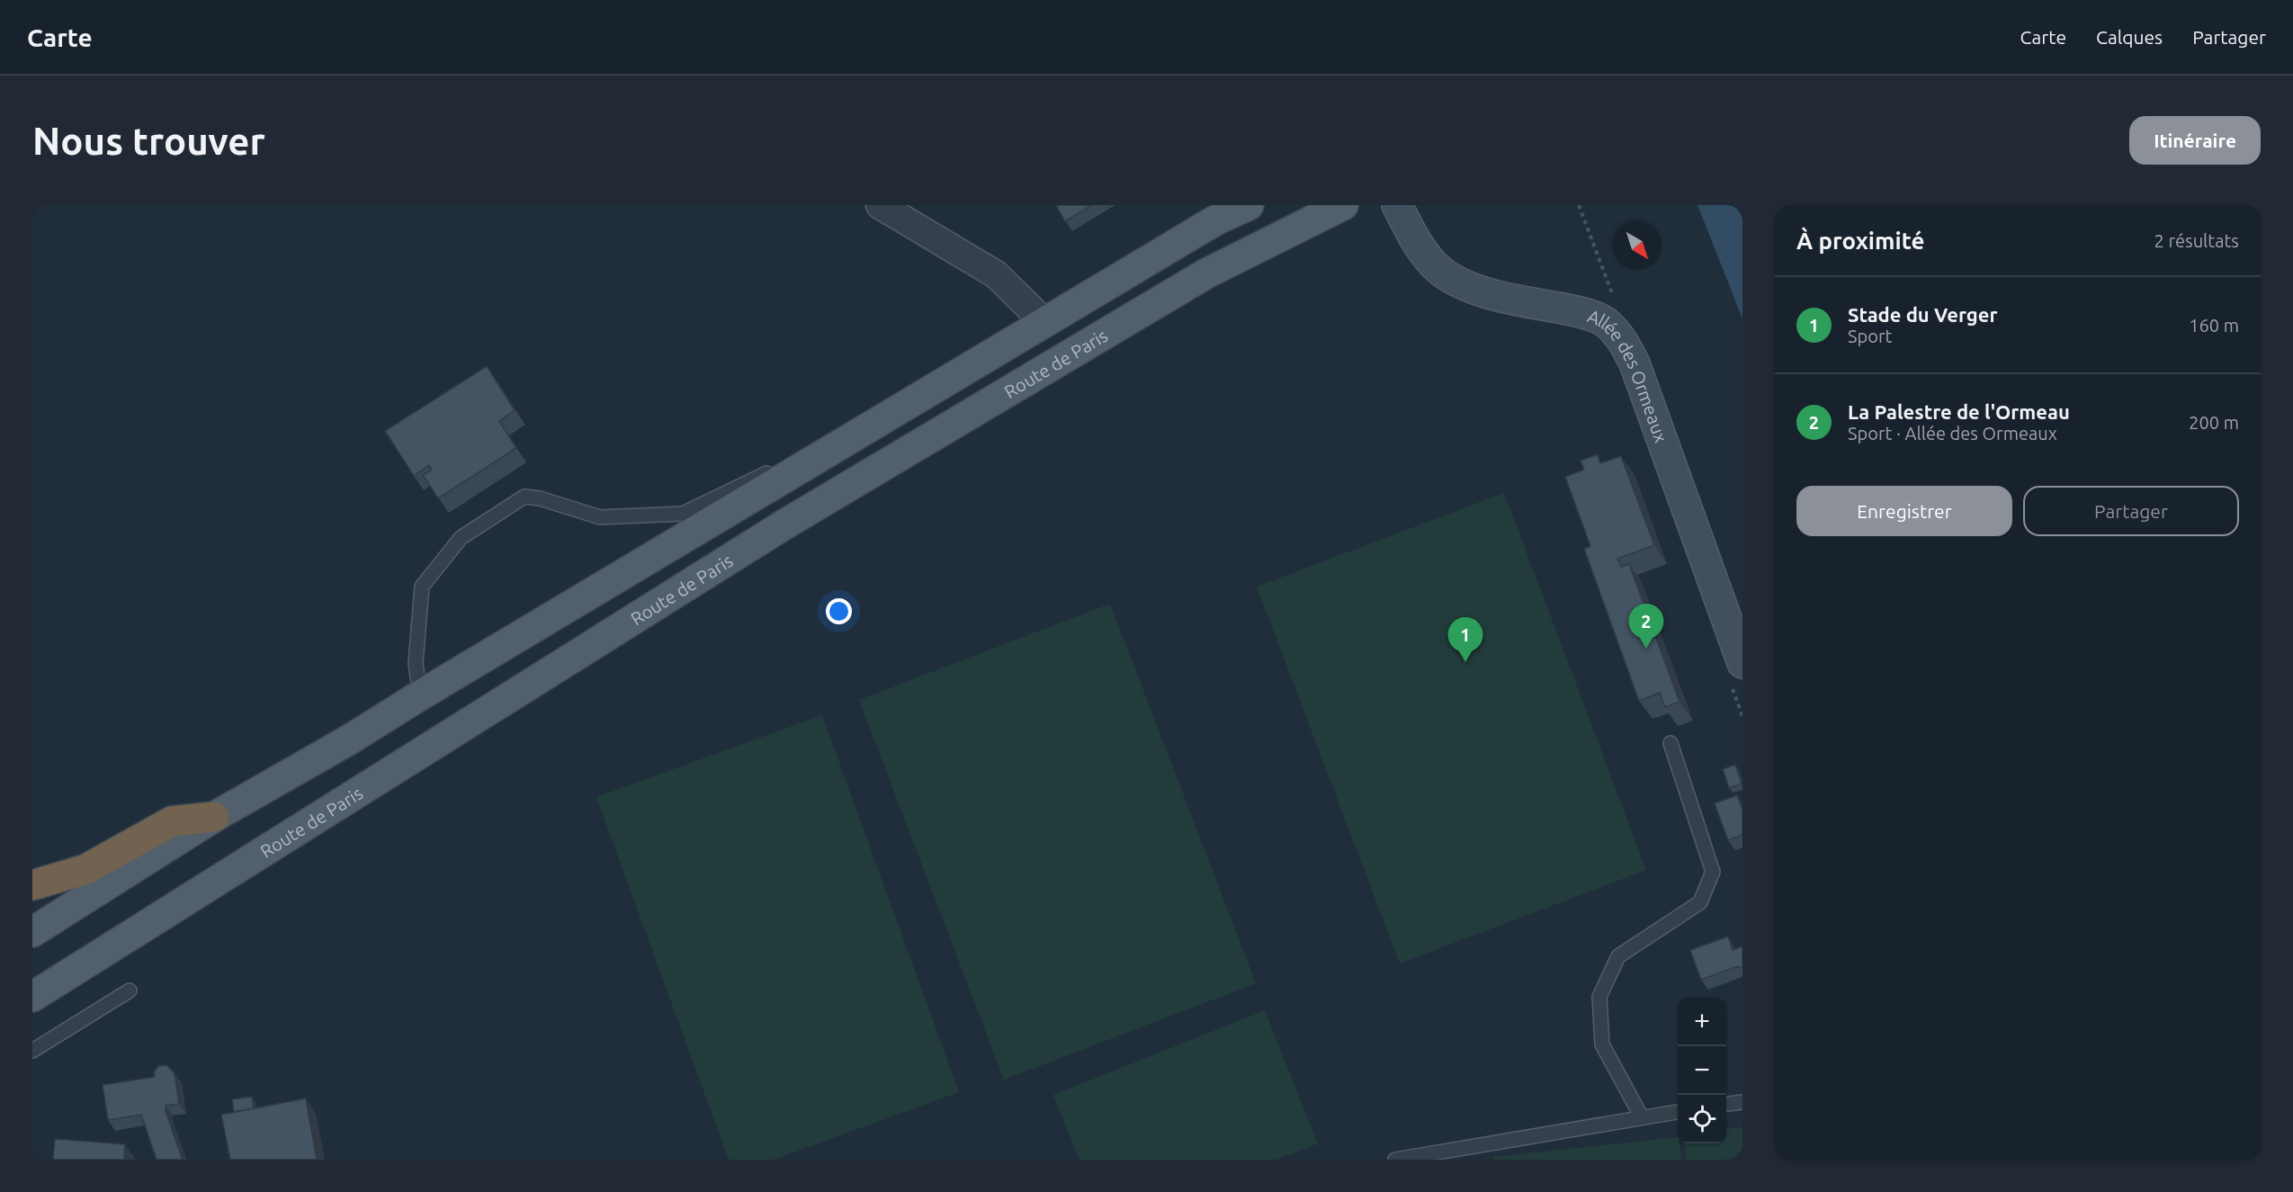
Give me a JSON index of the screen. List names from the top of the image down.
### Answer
{
  "streets": {
    "main road": ["Route de Paris"],
    "street": ["Allée des Ormeaux"]
  },
  "north": "bottom right",
  "page": {
    "header": "Carte",
    "nav": ["Carte", "Calques", "Partager"],
    "buttons": [
      "Itinéraire",
      ["Enregistrer", "Partager"]
    ],
    "title": "Nous trouver",
    "heading": ["À proximité", "2 résultats"],
    "list": [
      {
        "mark": "1",
        "name": "Stade du Verger",
        "note": "Sport",
        "value": "160 m"
      },
      {
        "mark": "2",
        "name": "La Palestre de l'Ormeau",
        "note": "Sport · Allée des Ormeaux",
        "value": "200 m"
      }
    ],
    "pins": ["2", "1"],
    "map_buttons": ["+", "−"]
  }
}
